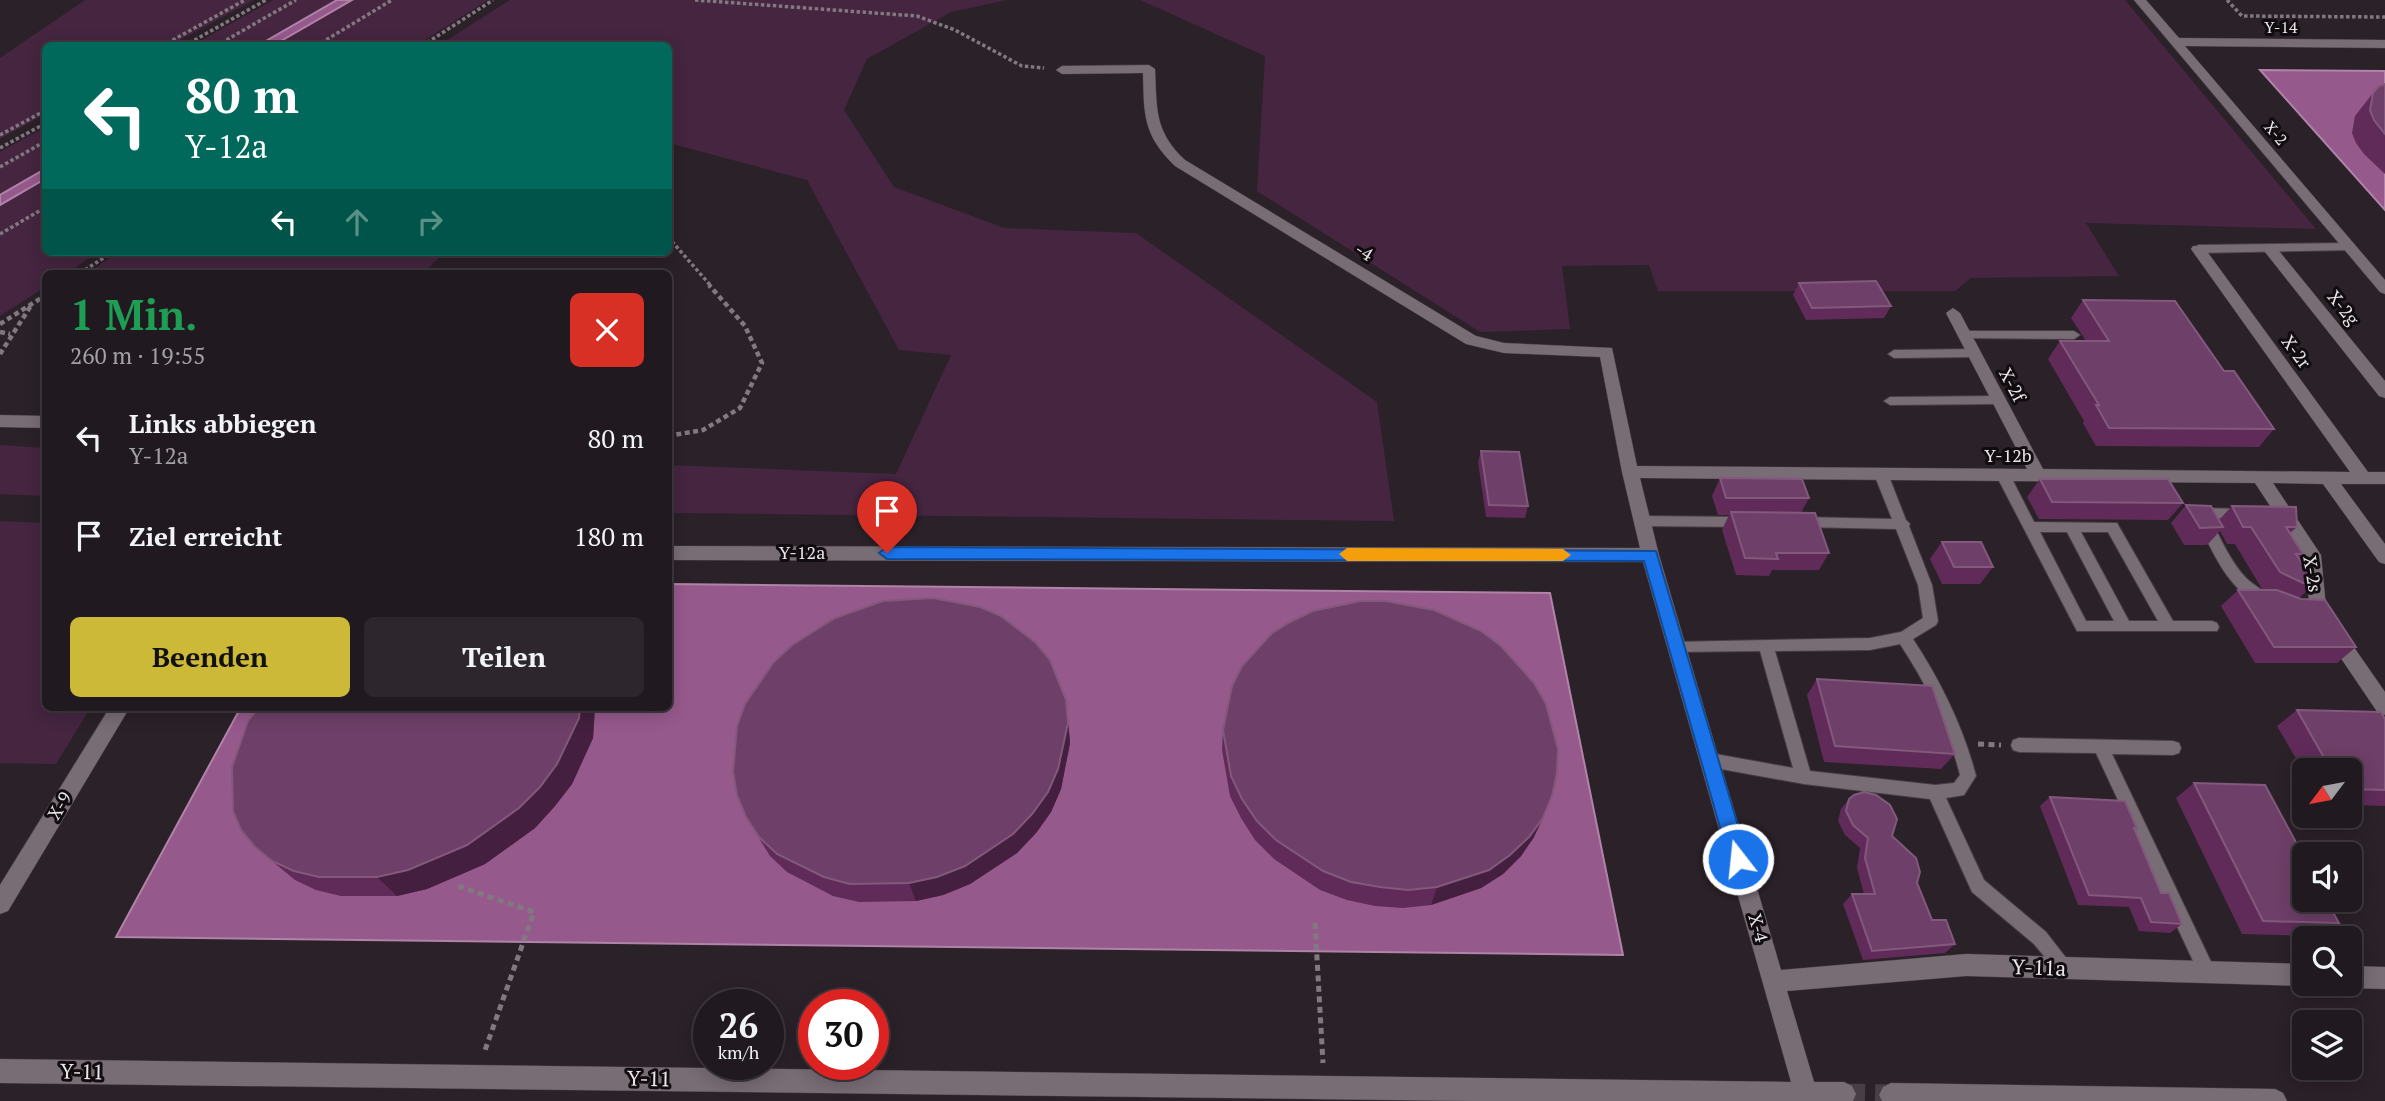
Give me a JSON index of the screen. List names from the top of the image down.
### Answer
{
  "streets": {
    "street": [
      "Y-14",
      "X-2",
      "-4",
      "X-2g",
      "X-2r",
      "X-2f",
      "Y-12b",
      "Y-12a",
      "X-2s",
      "X-9",
      "X-4",
      "Y-11a",
      "Y-11"
    ]
  },
  "crossings": [
    ["Y-14", "X-2"],
    ["-4", "Y-12b"],
    ["-4", "X-4"],
    ["X-2r", "Y-12b"],
    ["X-2f", "Y-12b"],
    ["Y-12b", "X-2s"],
    ["Y-12b", "X-4"],
    ["Y-12a", "X-4"],
    ["X-4", "Y-11a"],
    ["X-4", "Y-11"]
  ],
  "north": "bottom left",
  "page": {
    "turn": ["80 m", "Y-12a"],
    "heading": ["1 Min.", "260 m · 19:55"],
    "list": [
      {
        "name": "Links abbiegen",
        "note": "Y-12a",
        "value": "80 m"
      },
      {
        "name": "Ziel erreicht",
        "value": "180 m"
      }
    ],
    "buttons": ["Beenden", "Teilen"],
    "speed": "26 km/h",
    "limit": "30"
  }
}
